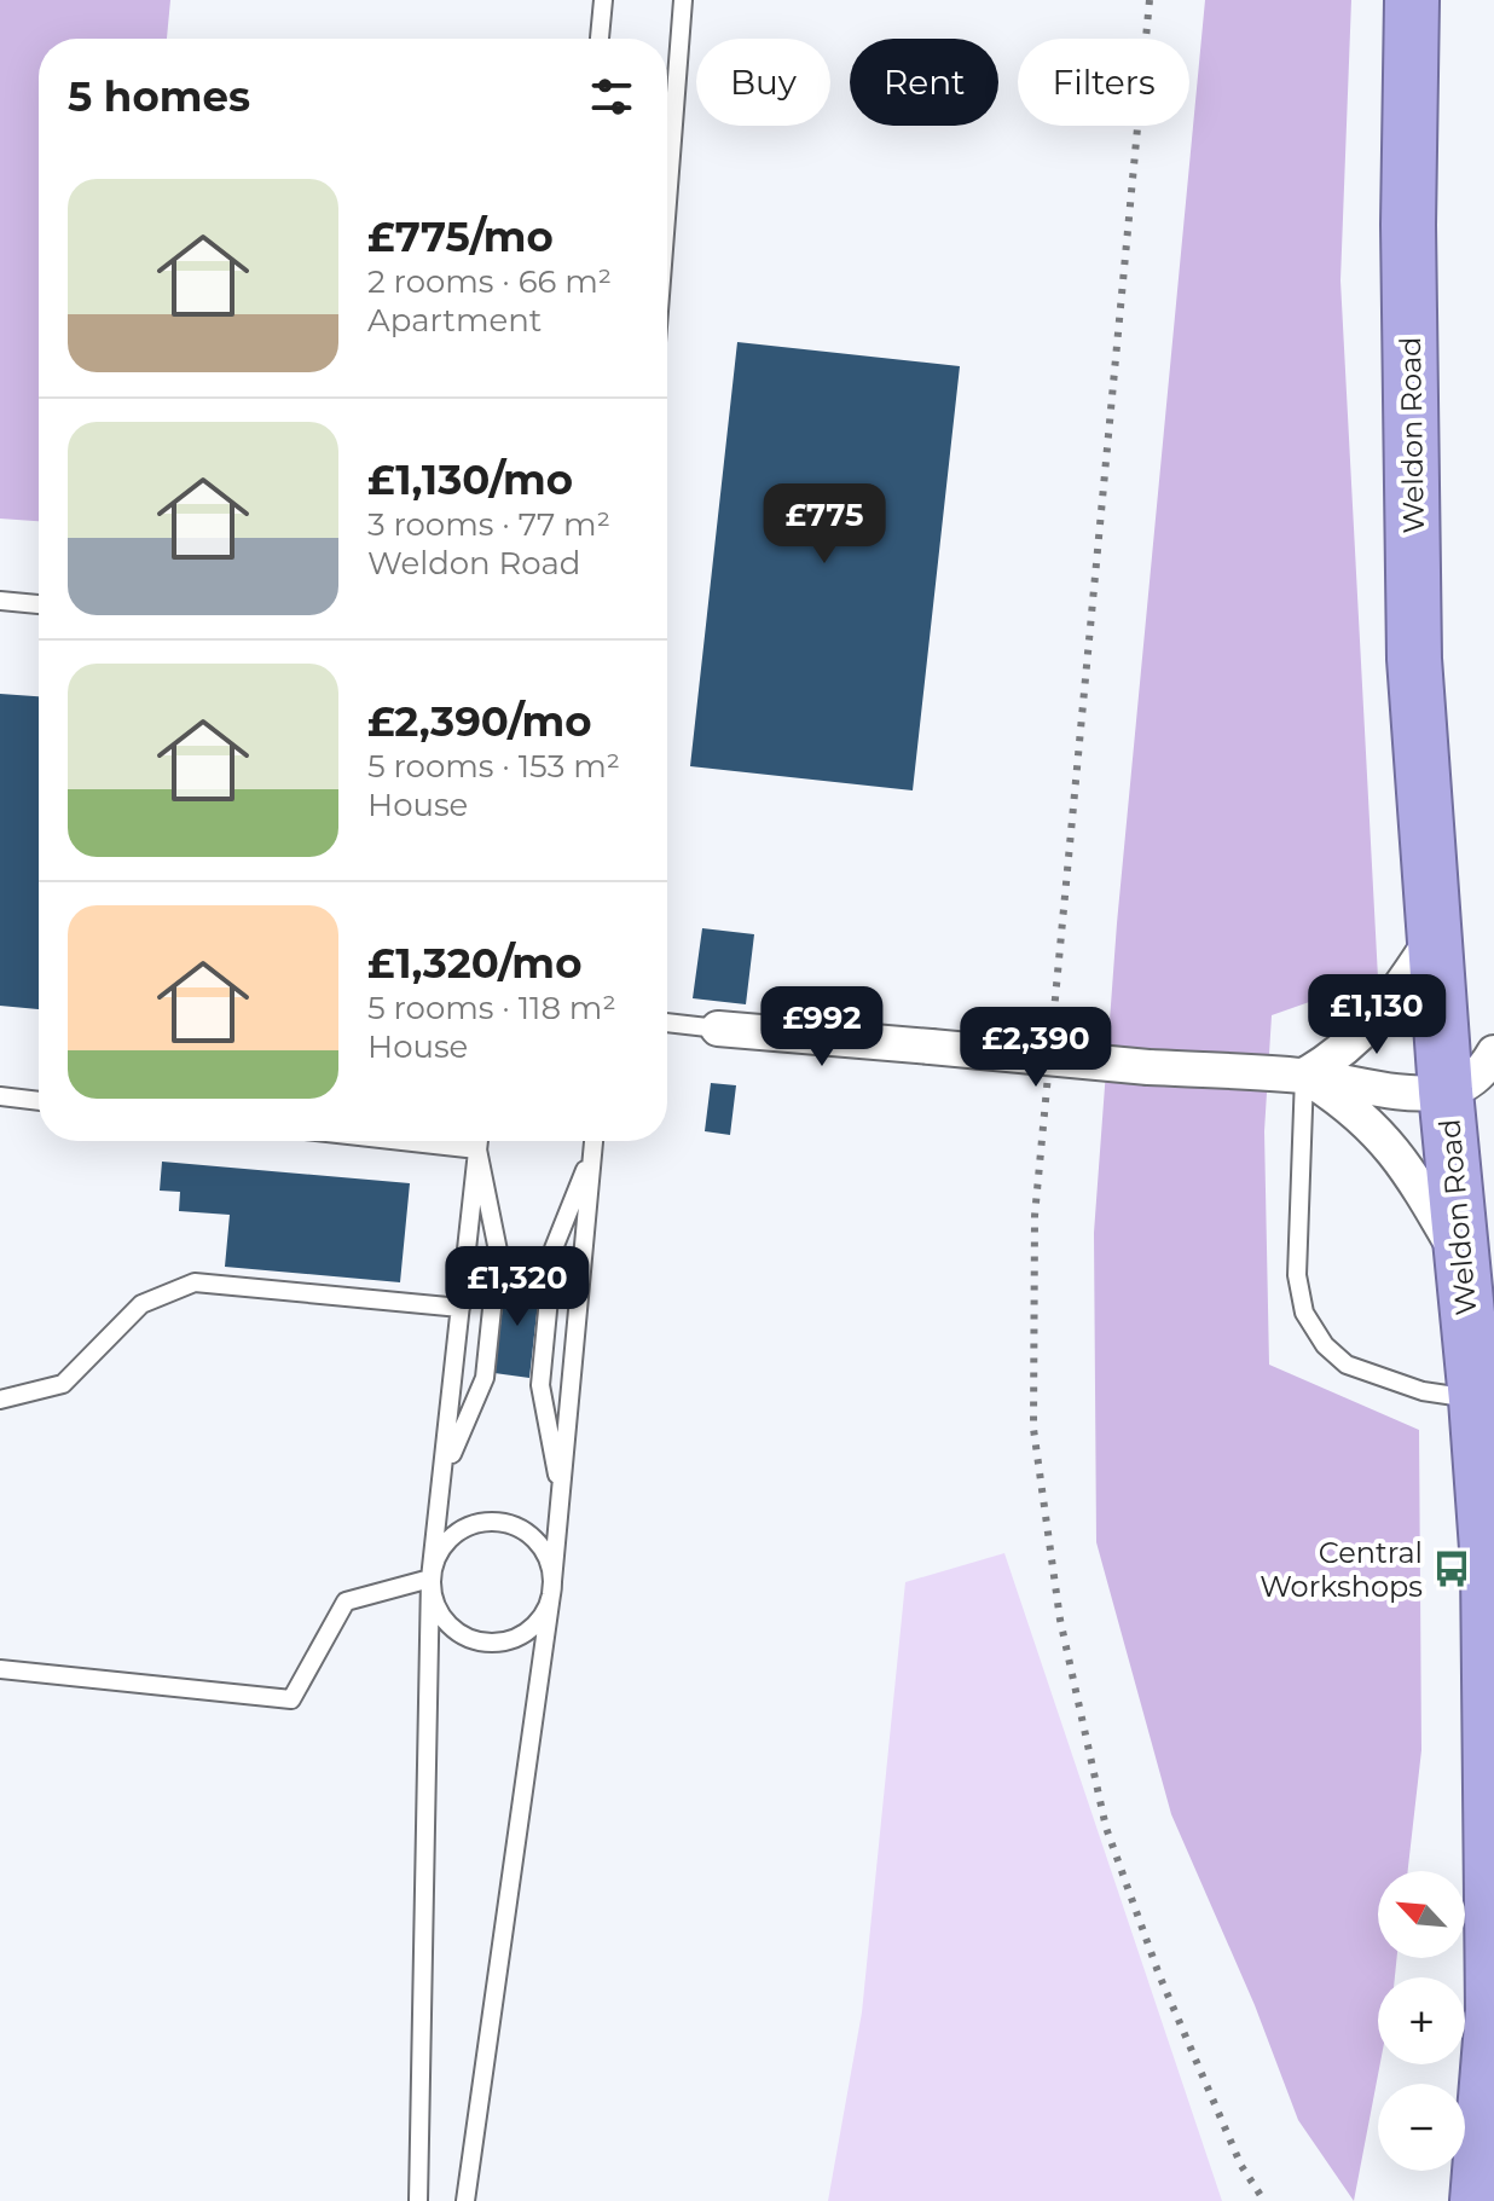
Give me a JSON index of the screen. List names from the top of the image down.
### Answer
{
  "streets": {
    "highway": ["Weldon Road"]
  },
  "places": {
    "bus stop": ["Central Workshops"]
  },
  "north": "top left",
  "page": {
    "chip": ["Buy", "Rent", "Filters"],
    "heading": "5 homes",
    "list": [
      {
        "name": "£775/mo",
        "note": "2 rooms · 66 m² · Apartment"
      },
      {
        "name": "£1,130/mo",
        "note": "3 rooms · 77 m² · Weldon Road"
      },
      {
        "name": "£2,390/mo",
        "note": "5 rooms · 153 m² · House"
      },
      {
        "name": "£1,320/mo",
        "note": "5 rooms · 118 m² · House"
      }
    ],
    "price": [
      "£775",
      "£1,130",
      "£992",
      "£2,390",
      "£1,320"
    ],
    "map_buttons": ["+", "−"]
  }
}
